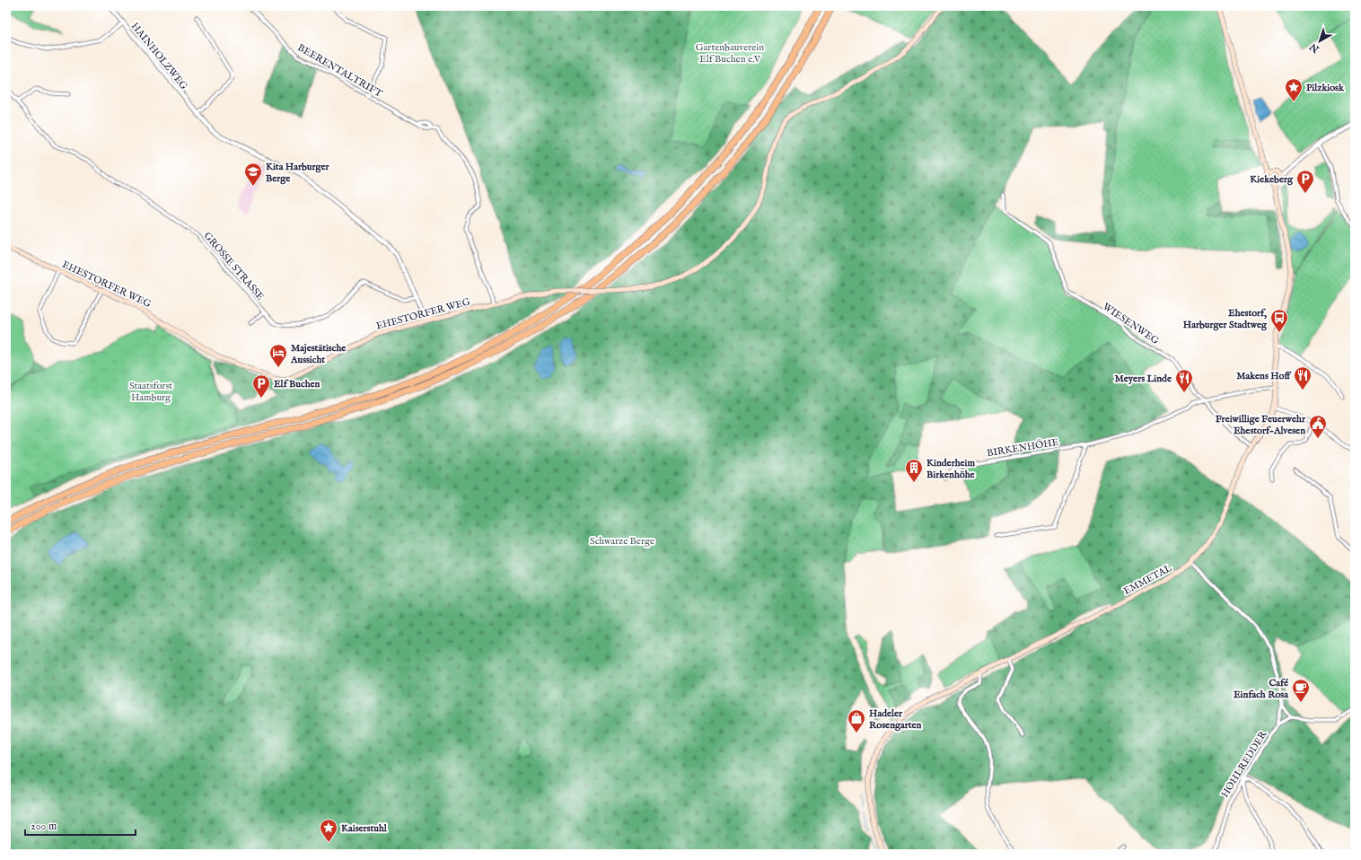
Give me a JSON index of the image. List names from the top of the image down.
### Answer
{
  "streets": {
    "main road": ["EHESTORFER WEG", "EMMETAL"],
    "street": [
      "HAINHOLZWEG",
      "BEERENTALTRIFT",
      "GROSSE STRASSE",
      "WIESENWEG",
      "BIRKENHÖHE",
      "HOHLREDDER"
    ]
  },
  "crossings": [
    ["HAINHOLZWEG", "GROSSE STRASSE"],
    ["HAINHOLZWEG", "EHESTORFER WEG"],
    ["BEERENTALTRIFT", "EHESTORFER WEG"],
    ["WIESENWEG", "BIRKENHÖHE"]
  ],
  "parks": ["Gartenbauverein Elf Buchen e.V", "Staatsforst Hamburg", "Schwarze Berge"],
  "places": {
    "place": ["Pilzkiosk", "Kaiserstuhl"],
    "school or university": ["Kita Harburger Berge"],
    "parking": ["Kiekeberg", "Elf Buchen"],
    "bus stop": ["Ehestorf, Harburger Stadtweg"],
    "hotel": ["Majestätische Aussicht"],
    "restaurant": ["Makens Hoff", "Meyers Linde"],
    "public building": ["Freiwillige Feuerwehr Ehestorf-Alvesen"],
    "building": ["Kinderheim Birkenhöhe"],
    "cafe": ["Café Einfach Rosa"],
    "shop": ["Hadeler Rosengarten"]
  },
  "scale_bar": "200 m",
  "north": "bottom left"
}
